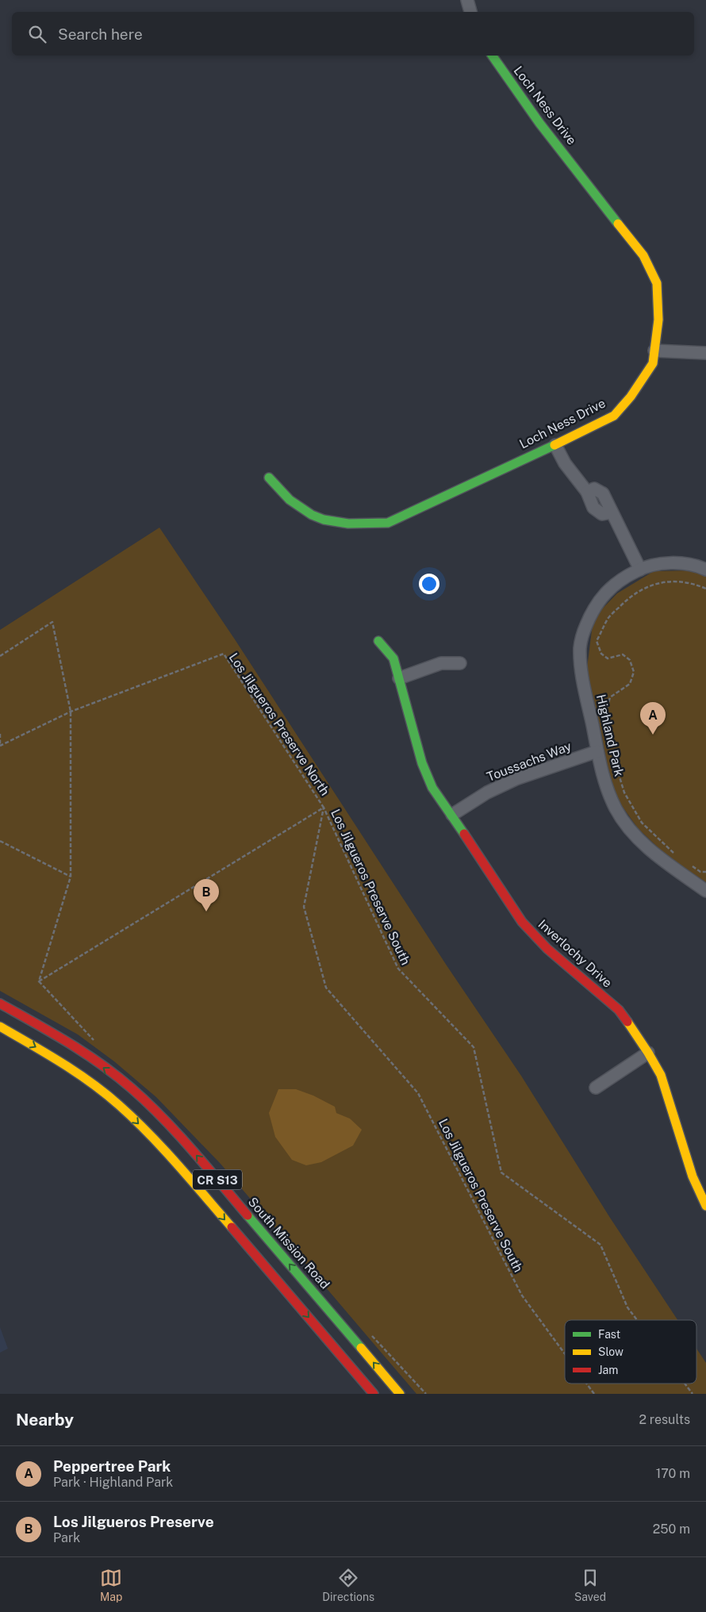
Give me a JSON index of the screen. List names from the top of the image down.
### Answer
{
  "streets": {
    "street": [
      "Loch Ness Drive",
      "Highland Park",
      "Toussachs Way",
      "Inverlochy Drive",
      "CR S13",
      "South Mission Road"
    ],
    "path": ["Los Jilgueros Preserve North", "Los Jilgueros Preserve South"]
  },
  "crossings": [
    ["Los Jilgueros Preserve North", "Los Jilgueros Preserve South"],
    ["Highland Park", "Toussachs Way"],
    ["Toussachs Way", "Inverlochy Drive"]
  ],
  "legend": ["Fast", "Slow", "Jam"],
  "page": {
    "search": "Search here",
    "pins": ["A", "B"],
    "heading": ["Nearby", "2 results"],
    "list": [
      {
        "mark": "A",
        "name": "Peppertree Park",
        "note": "Park · Highland Park",
        "value": "170 m"
      },
      {
        "mark": "B",
        "name": "Los Jilgueros Preserve",
        "note": "Park",
        "value": "250 m"
      }
    ],
    "nav": ["Map", "Directions", "Saved"]
  }
}
